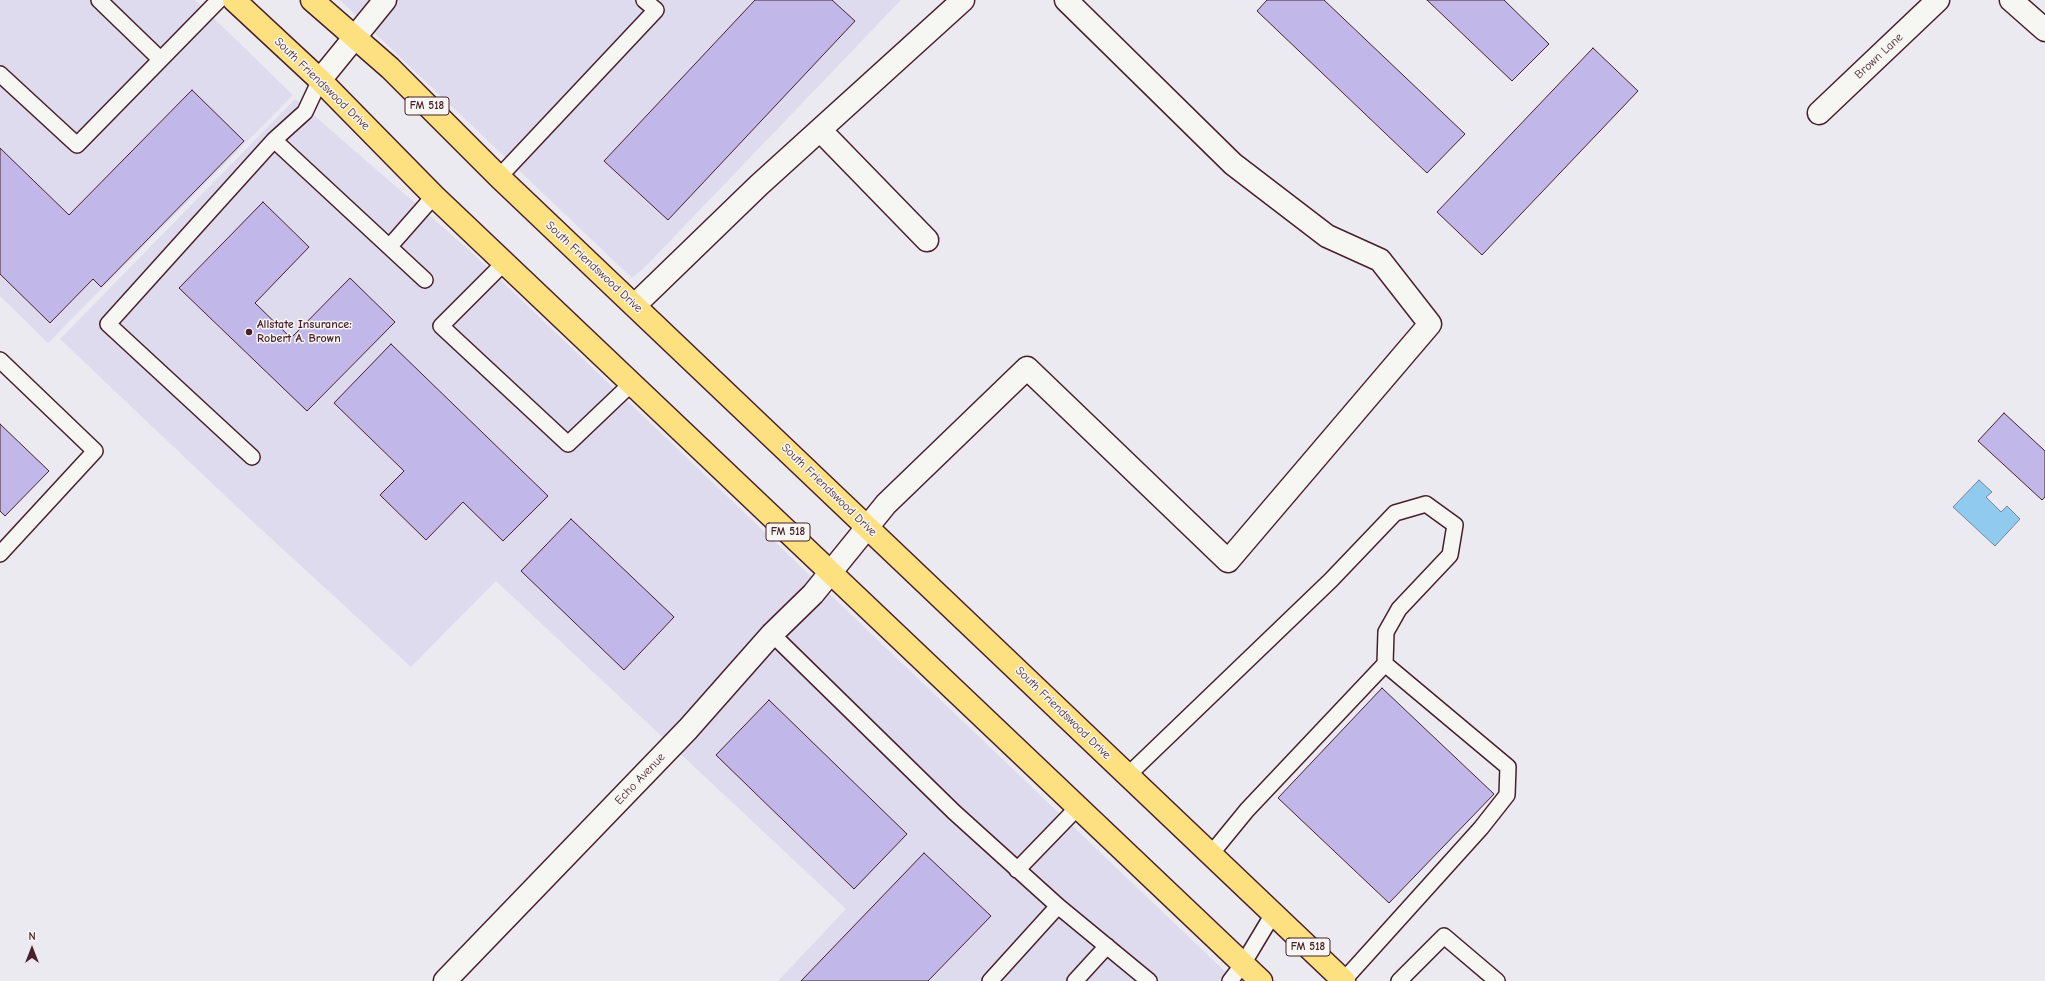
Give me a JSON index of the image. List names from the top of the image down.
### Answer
{
  "streets": {
    "main road": ["South Friendswood Drive", "FM 518"],
    "street": ["Brown Lane", "Echo Avenue"]
  },
  "crossings": [
    ["South Friendswood Drive", "Echo Avenue"]
  ],
  "places": ["Allstate Insurance: Robert A. Brown"],
  "north": "top"
}
